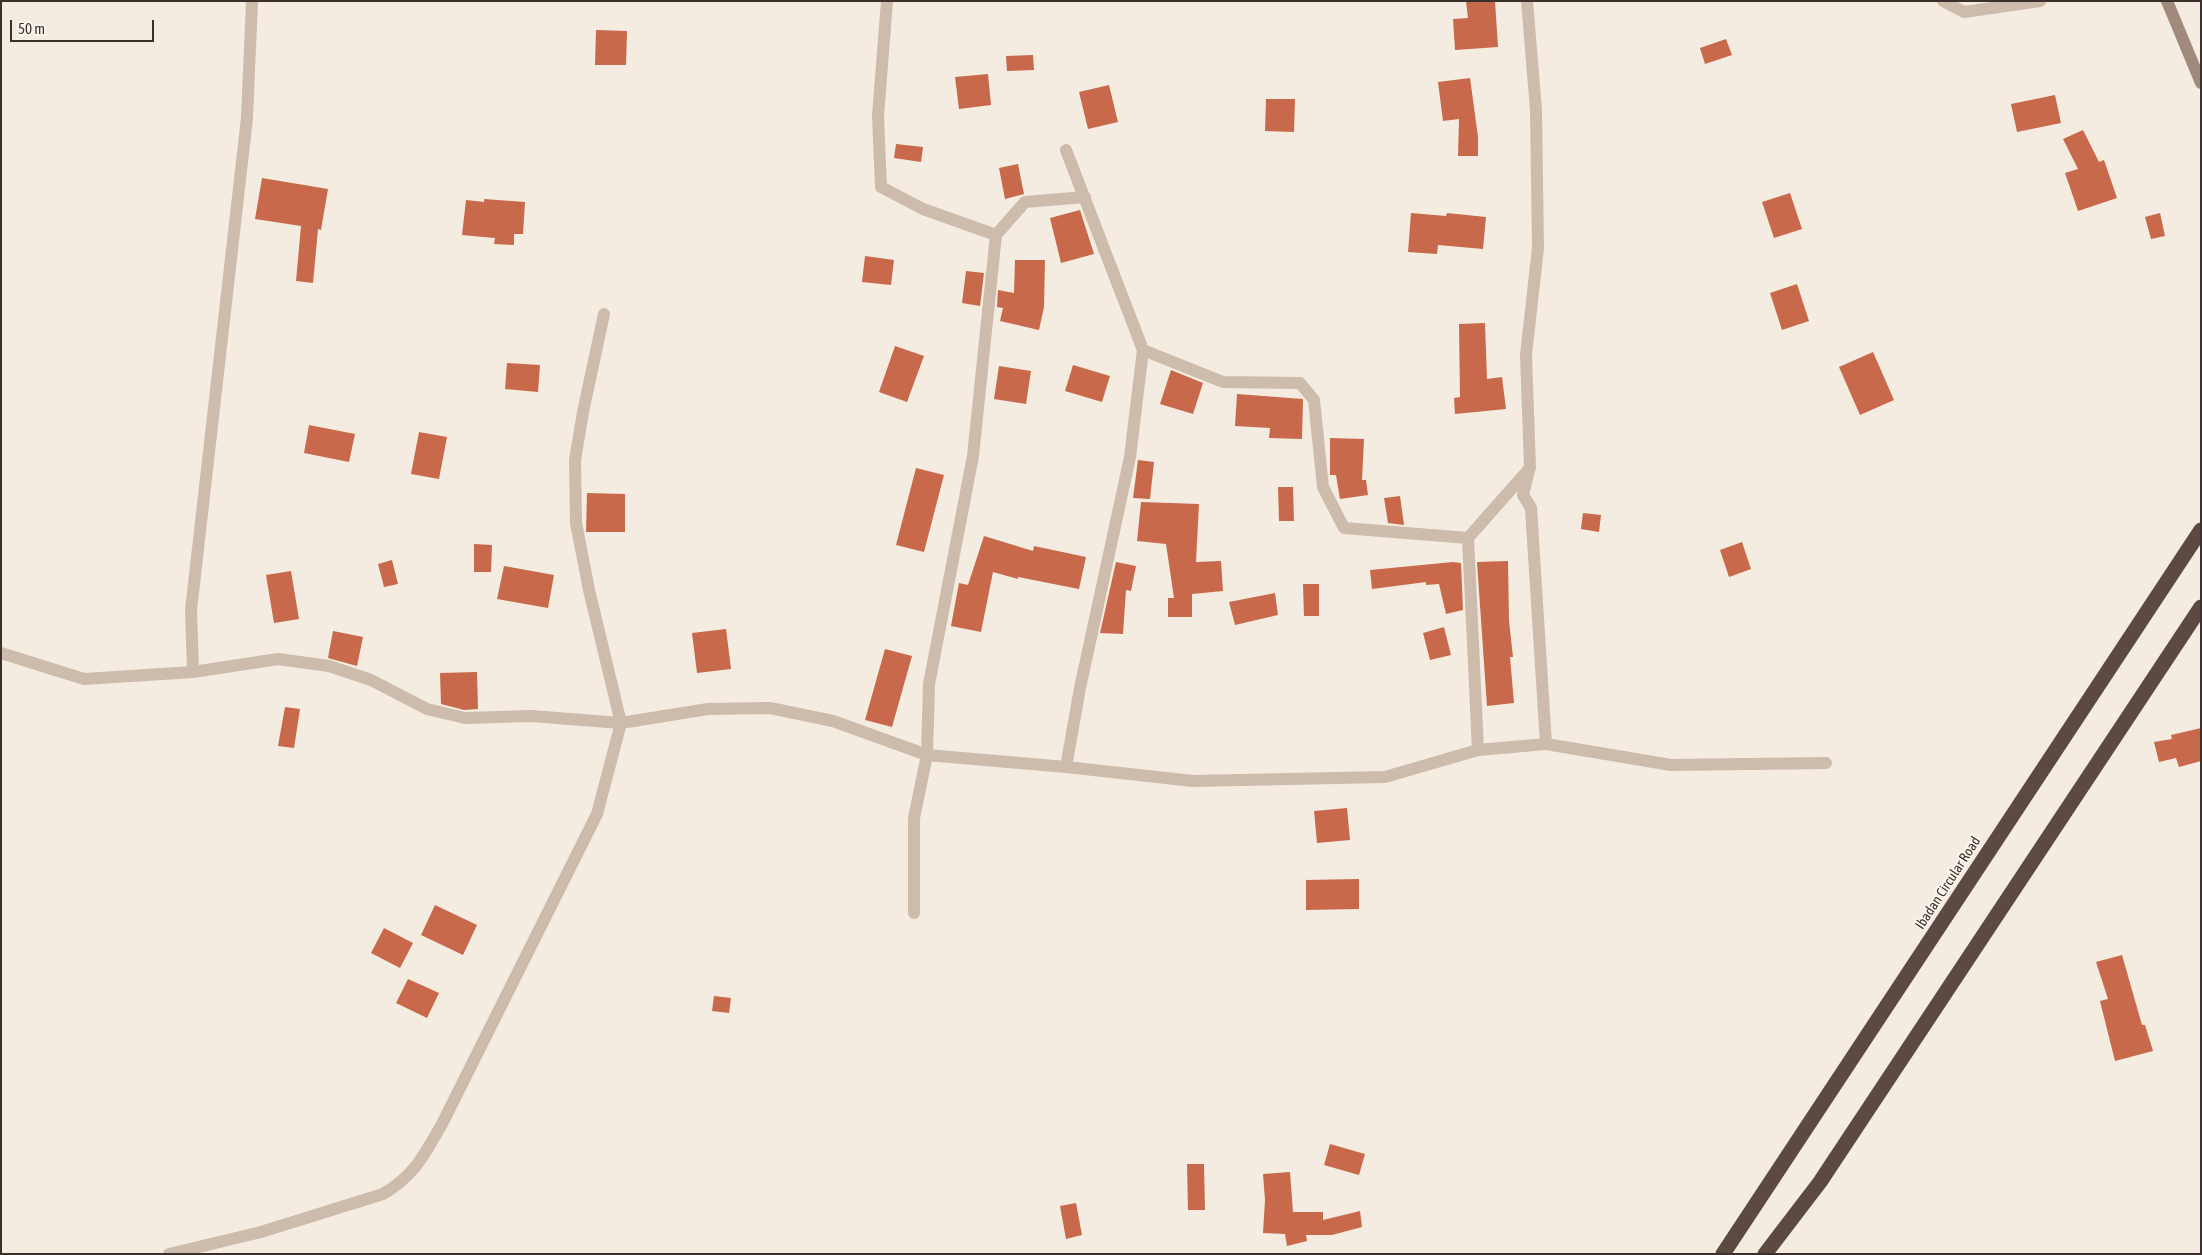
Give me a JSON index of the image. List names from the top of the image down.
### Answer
{
  "streets": {
    "highway": ["Ibadan Circular Road"]
  },
  "scale_bar": "50 m"
}
